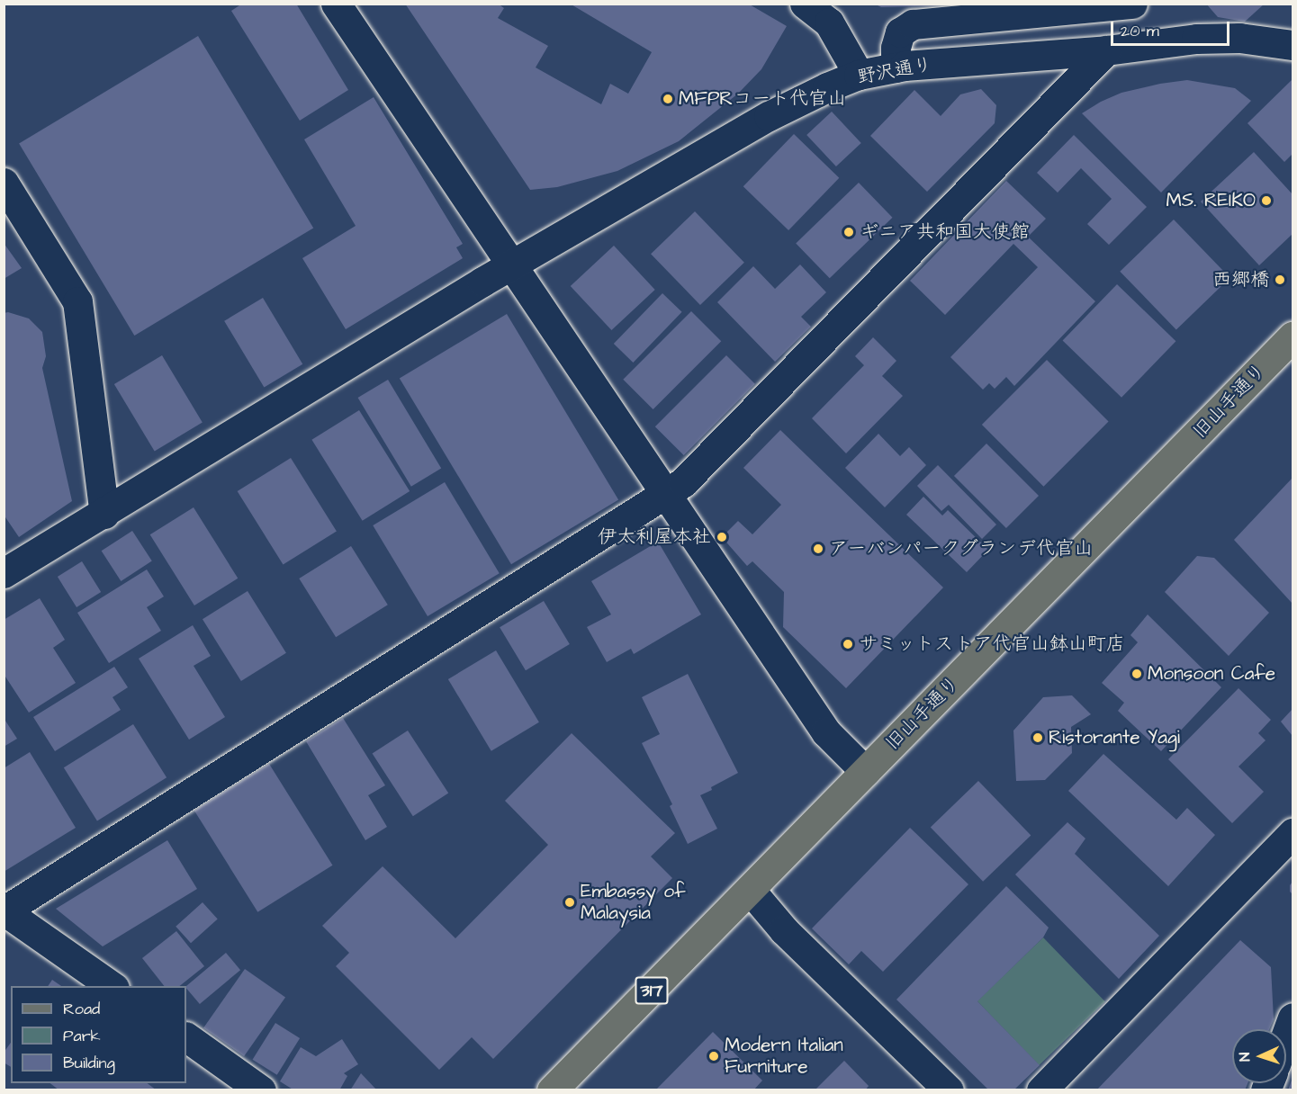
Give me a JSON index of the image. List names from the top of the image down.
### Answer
{
  "streets": {
    "main road": ["旧山手通り", "317"],
    "street": ["野沢通り"]
  },
  "places": [
    "MFPRコート代官山",
    "MS. REIKO",
    "ギニア共和国大使館",
    "西郷橋",
    "伊太利屋本社",
    "アーバンパークグランデ代官山",
    "サミットストア代官山鉢山町店",
    "Monsoon Cafe",
    "Ristorante Yagi",
    "Embassy of Malaysia",
    "Modern Italian Furniture"
  ],
  "legend": ["Road", "Park", "Building"],
  "scale_bar": "20 m",
  "north": "left"
}
